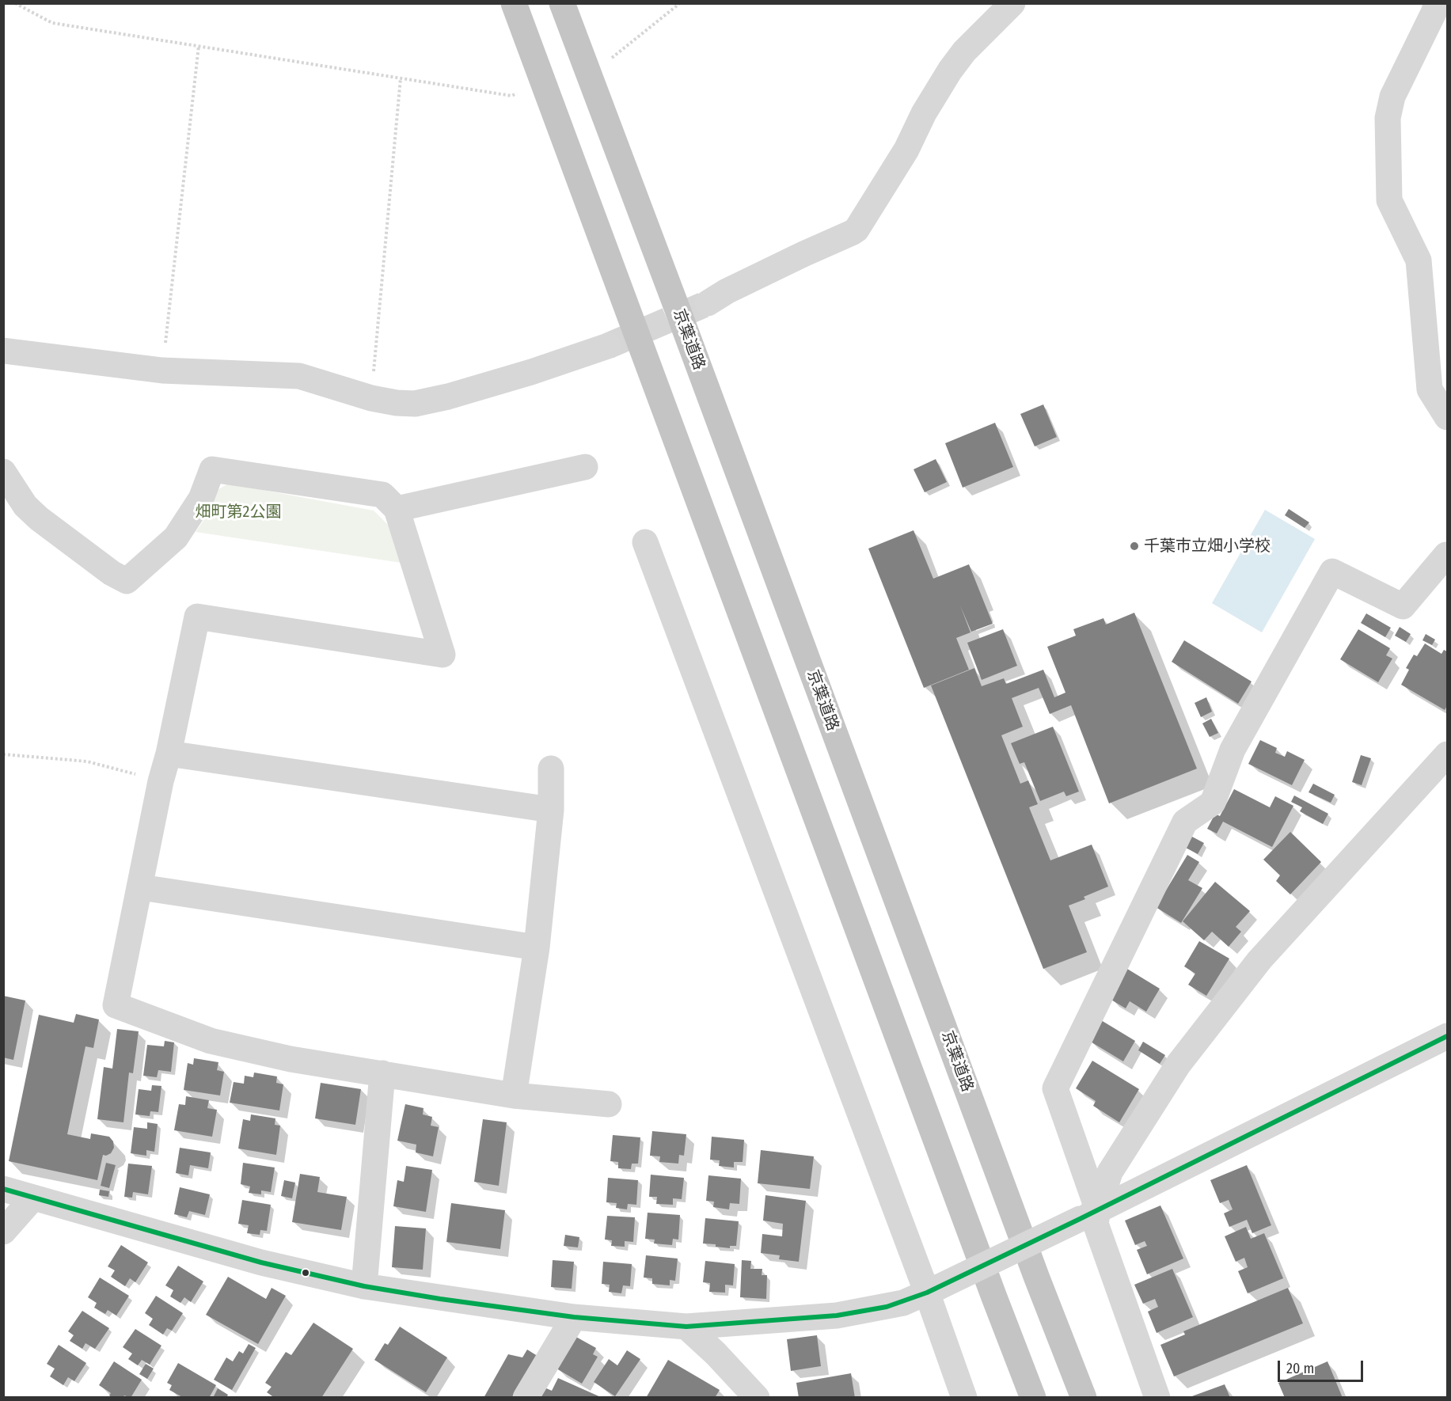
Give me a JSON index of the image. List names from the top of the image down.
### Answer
{
  "streets": {
    "highway": ["京葉道路"]
  },
  "parks": ["畑町第2公園"],
  "places": ["千葉市立畑小学校"],
  "scale_bar": "20 m"
}
